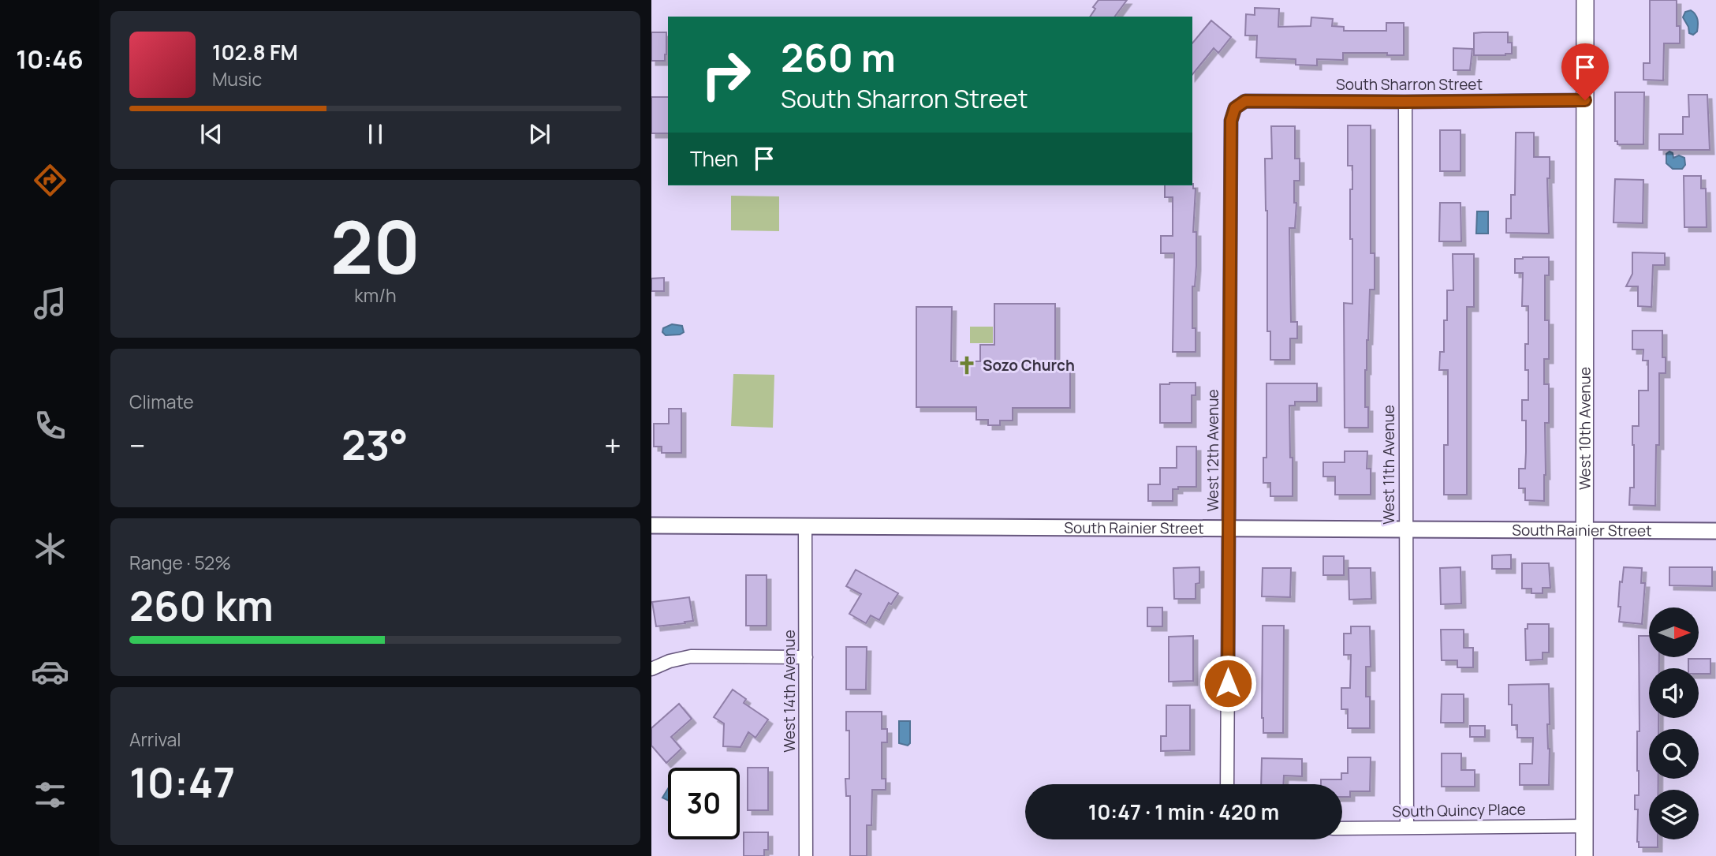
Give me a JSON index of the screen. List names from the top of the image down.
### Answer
{
  "streets": {
    "main road": ["West 10th Avenue"],
    "street": [
      "South Sharron Street",
      "West 12th Avenue",
      "West 11th Avenue",
      "South Rainier Street",
      "West 14th Avenue",
      "South Quincy Place"
    ]
  },
  "crossings": [
    ["South Sharron Street", "West 10th Avenue"],
    ["South Sharron Street", "West 12th Avenue"],
    ["South Sharron Street", "West 11th Avenue"],
    ["West 10th Avenue", "South Rainier Street"],
    ["West 10th Avenue", "South Quincy Place"],
    ["West 12th Avenue", "South Rainier Street"],
    ["West 11th Avenue", "South Rainier Street"],
    ["West 11th Avenue", "South Quincy Place"],
    ["South Rainier Street", "West 14th Avenue"]
  ],
  "places": {
    "church": ["Sozo Church"]
  },
  "north": "right",
  "page": {
    "tabs": "10:46",
    "turn": ["260 m", "South Sharron Street"],
    "song": ["102.8 FM", "Music"],
    "then": "Then",
    "tile": [
      ["20", "km/h"],
      "Climate",
      ["Range · 52%", "260 km"],
      ["Arrival", "10:47"]
    ],
    "heat": ["−", "23°", "+"],
    "limit": "30",
    "trip": "10:47 · 1 min · 420 m"
  }
}
